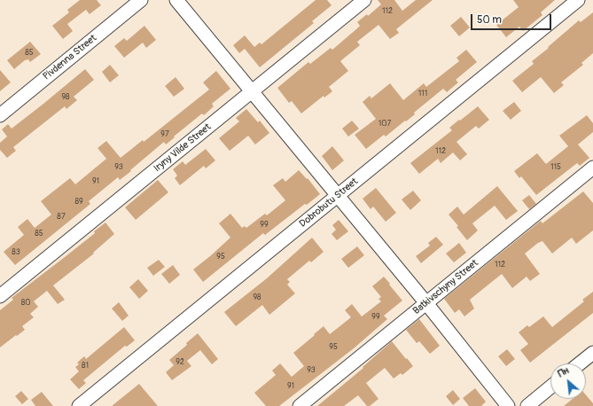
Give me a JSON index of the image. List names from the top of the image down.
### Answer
{
  "streets": {
    "street": [
      "Pivdenna Street",
      "Iryny Vilde Street",
      "Dobrobutu Street",
      "Batkivschyny Street"
    ]
  },
  "house_numbers": [
    "112",
    "85",
    "111",
    "98",
    "107",
    "97",
    "112",
    "93",
    "115",
    "91",
    "89",
    "87",
    "99",
    "85",
    "83",
    "95",
    "112",
    "98",
    "80",
    "99",
    "95",
    "92",
    "81",
    "93",
    "91"
  ],
  "scale_bar": "50 m",
  "north": "top left"
}
